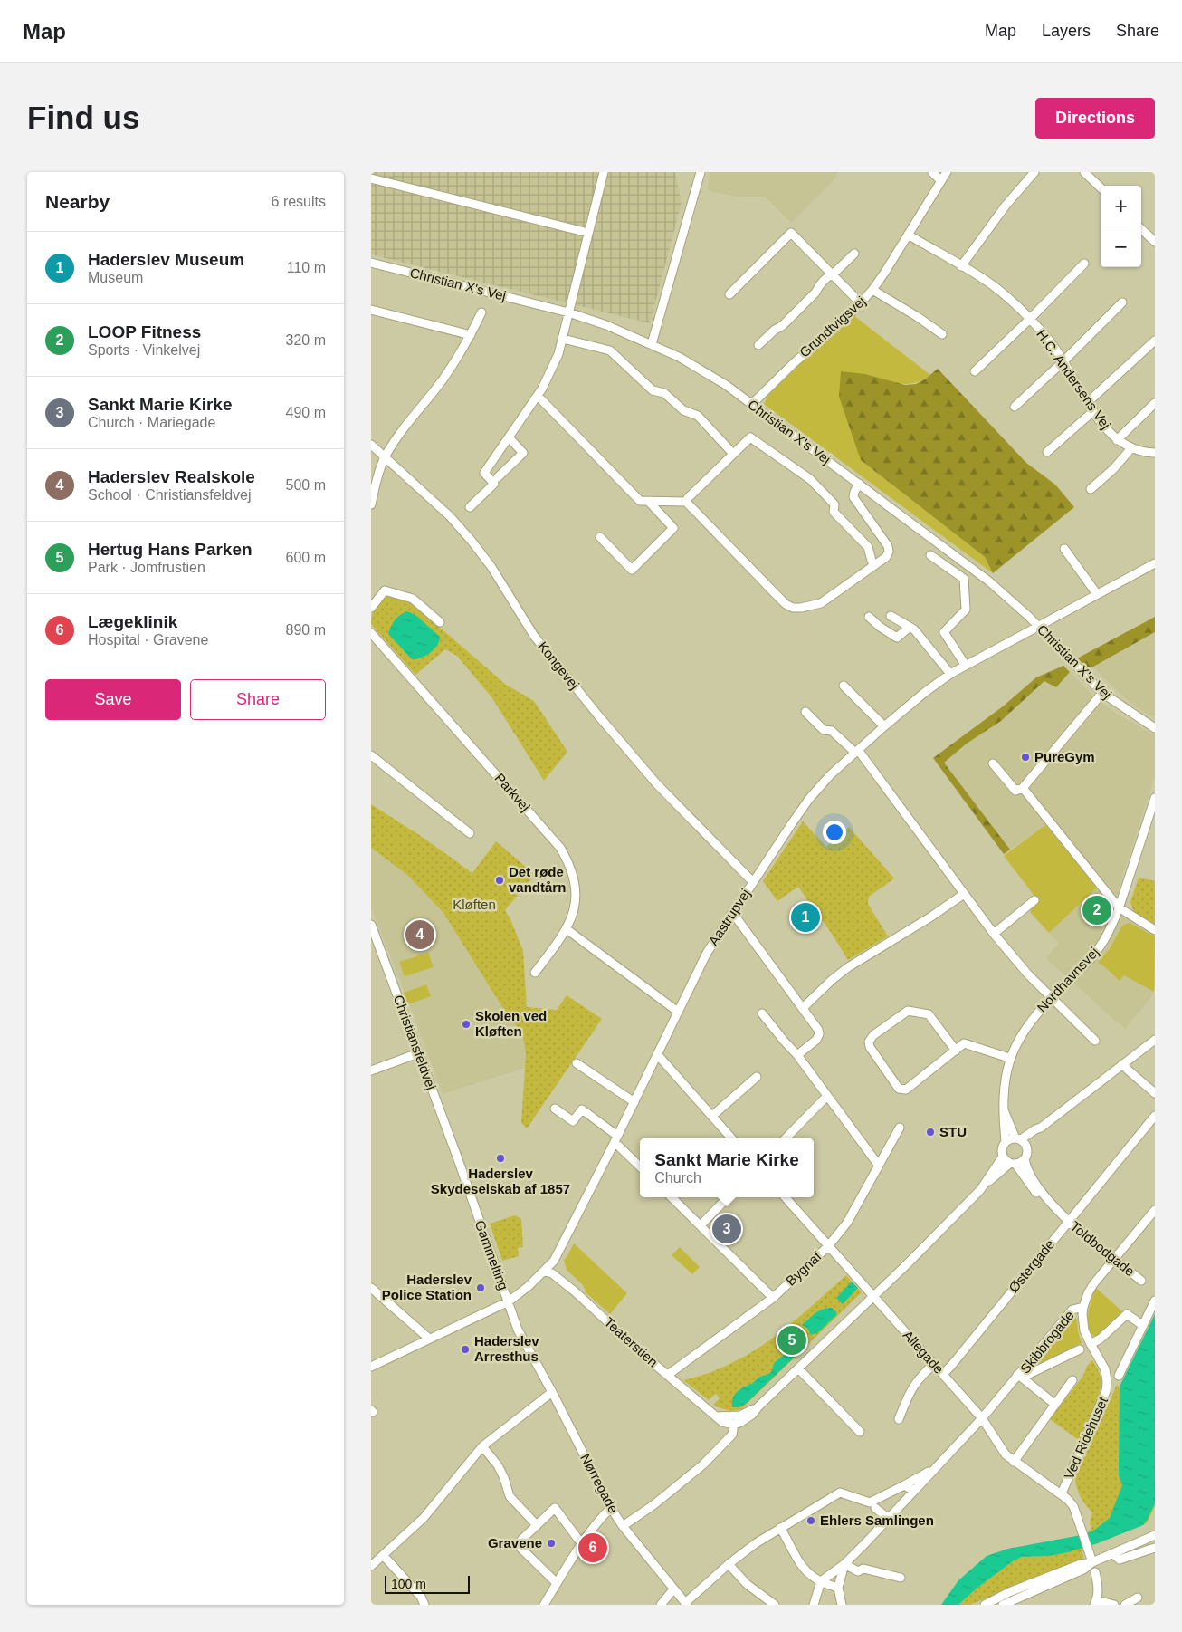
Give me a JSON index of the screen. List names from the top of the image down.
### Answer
{
  "streets": {
    "street": [
      "Christian X's Vej",
      "Grundtvigsvej",
      "H.C. Andersens Vej",
      "Kongevej",
      "Parkvej",
      "Aastrupvej",
      "Nordhavnsvej",
      "Christiansfeldvej",
      "Toldbodgade",
      "Gammelting",
      "Østergade",
      "Bygnaf",
      "Teaterstien",
      "Skibbrogade",
      "Allegade",
      "Ved Ridehuset",
      "Nørregade"
    ]
  },
  "crossings": [
    ["Christian X's Vej", "Grundtvigsvej"],
    ["Christian X's Vej", "Aastrupvej"],
    ["Grundtvigsvej", "H.C. Andersens Vej"],
    ["Kongevej", "Aastrupvej"],
    ["Aastrupvej", "Gammelting"],
    ["Aastrupvej", "Teaterstien"],
    ["Nordhavnsvej", "Toldbodgade"],
    ["Christiansfeldvej", "Gammelting"],
    ["Toldbodgade", "Østergade"],
    ["Toldbodgade", "Skibbrogade"],
    ["Gammelting", "Nørregade"],
    ["Østergade", "Allegade"],
    ["Bygnaf", "Teaterstien"],
    ["Bygnaf", "Allegade"],
    ["Skibbrogade", "Ved Ridehuset"],
    ["Allegade", "Ved Ridehuset"]
  ],
  "parks": ["Kløften"],
  "places": [
    "PureGym",
    "Det røde vandtårn",
    "Skolen ved Kløften",
    "STU",
    "Haderslev Skydeselskab af 1857",
    "Haderslev Police Station",
    "Haderslev Arresthus",
    "Ehlers Samlingen",
    "Gravene"
  ],
  "scale_bar": "100 m",
  "page": {
    "header": "Map",
    "nav": ["Map", "Layers", "Share"],
    "buttons": [
      "Directions",
      ["Save", "Share"]
    ],
    "title": "Find us",
    "heading": ["Nearby", "6 results"],
    "map_buttons": ["+", "−"],
    "list": [
      {
        "mark": "1",
        "name": "Haderslev Museum",
        "note": "Museum",
        "value": "110 m"
      },
      {
        "mark": "2",
        "name": "LOOP Fitness",
        "note": "Sports · Vinkelvej",
        "value": "320 m"
      },
      {
        "mark": "3",
        "name": "Sankt Marie Kirke",
        "note": "Church · Mariegade",
        "value": "490 m"
      },
      {
        "mark": "4",
        "name": "Haderslev Realskole",
        "note": "School · Christiansfeldvej",
        "value": "500 m"
      },
      {
        "mark": "5",
        "name": "Hertug Hans Parken",
        "note": "Park · Jomfrustien",
        "value": "600 m"
      },
      {
        "mark": "6",
        "name": "Lægeklinik",
        "note": "Hospital · Gravene",
        "value": "890 m"
      }
    ],
    "pins": [
      "2",
      "1",
      "4",
      "3",
      "5",
      "6"
    ],
    "popup": ["Sankt Marie Kirke", "Church"],
    "scale": "100 m"
  }
}
